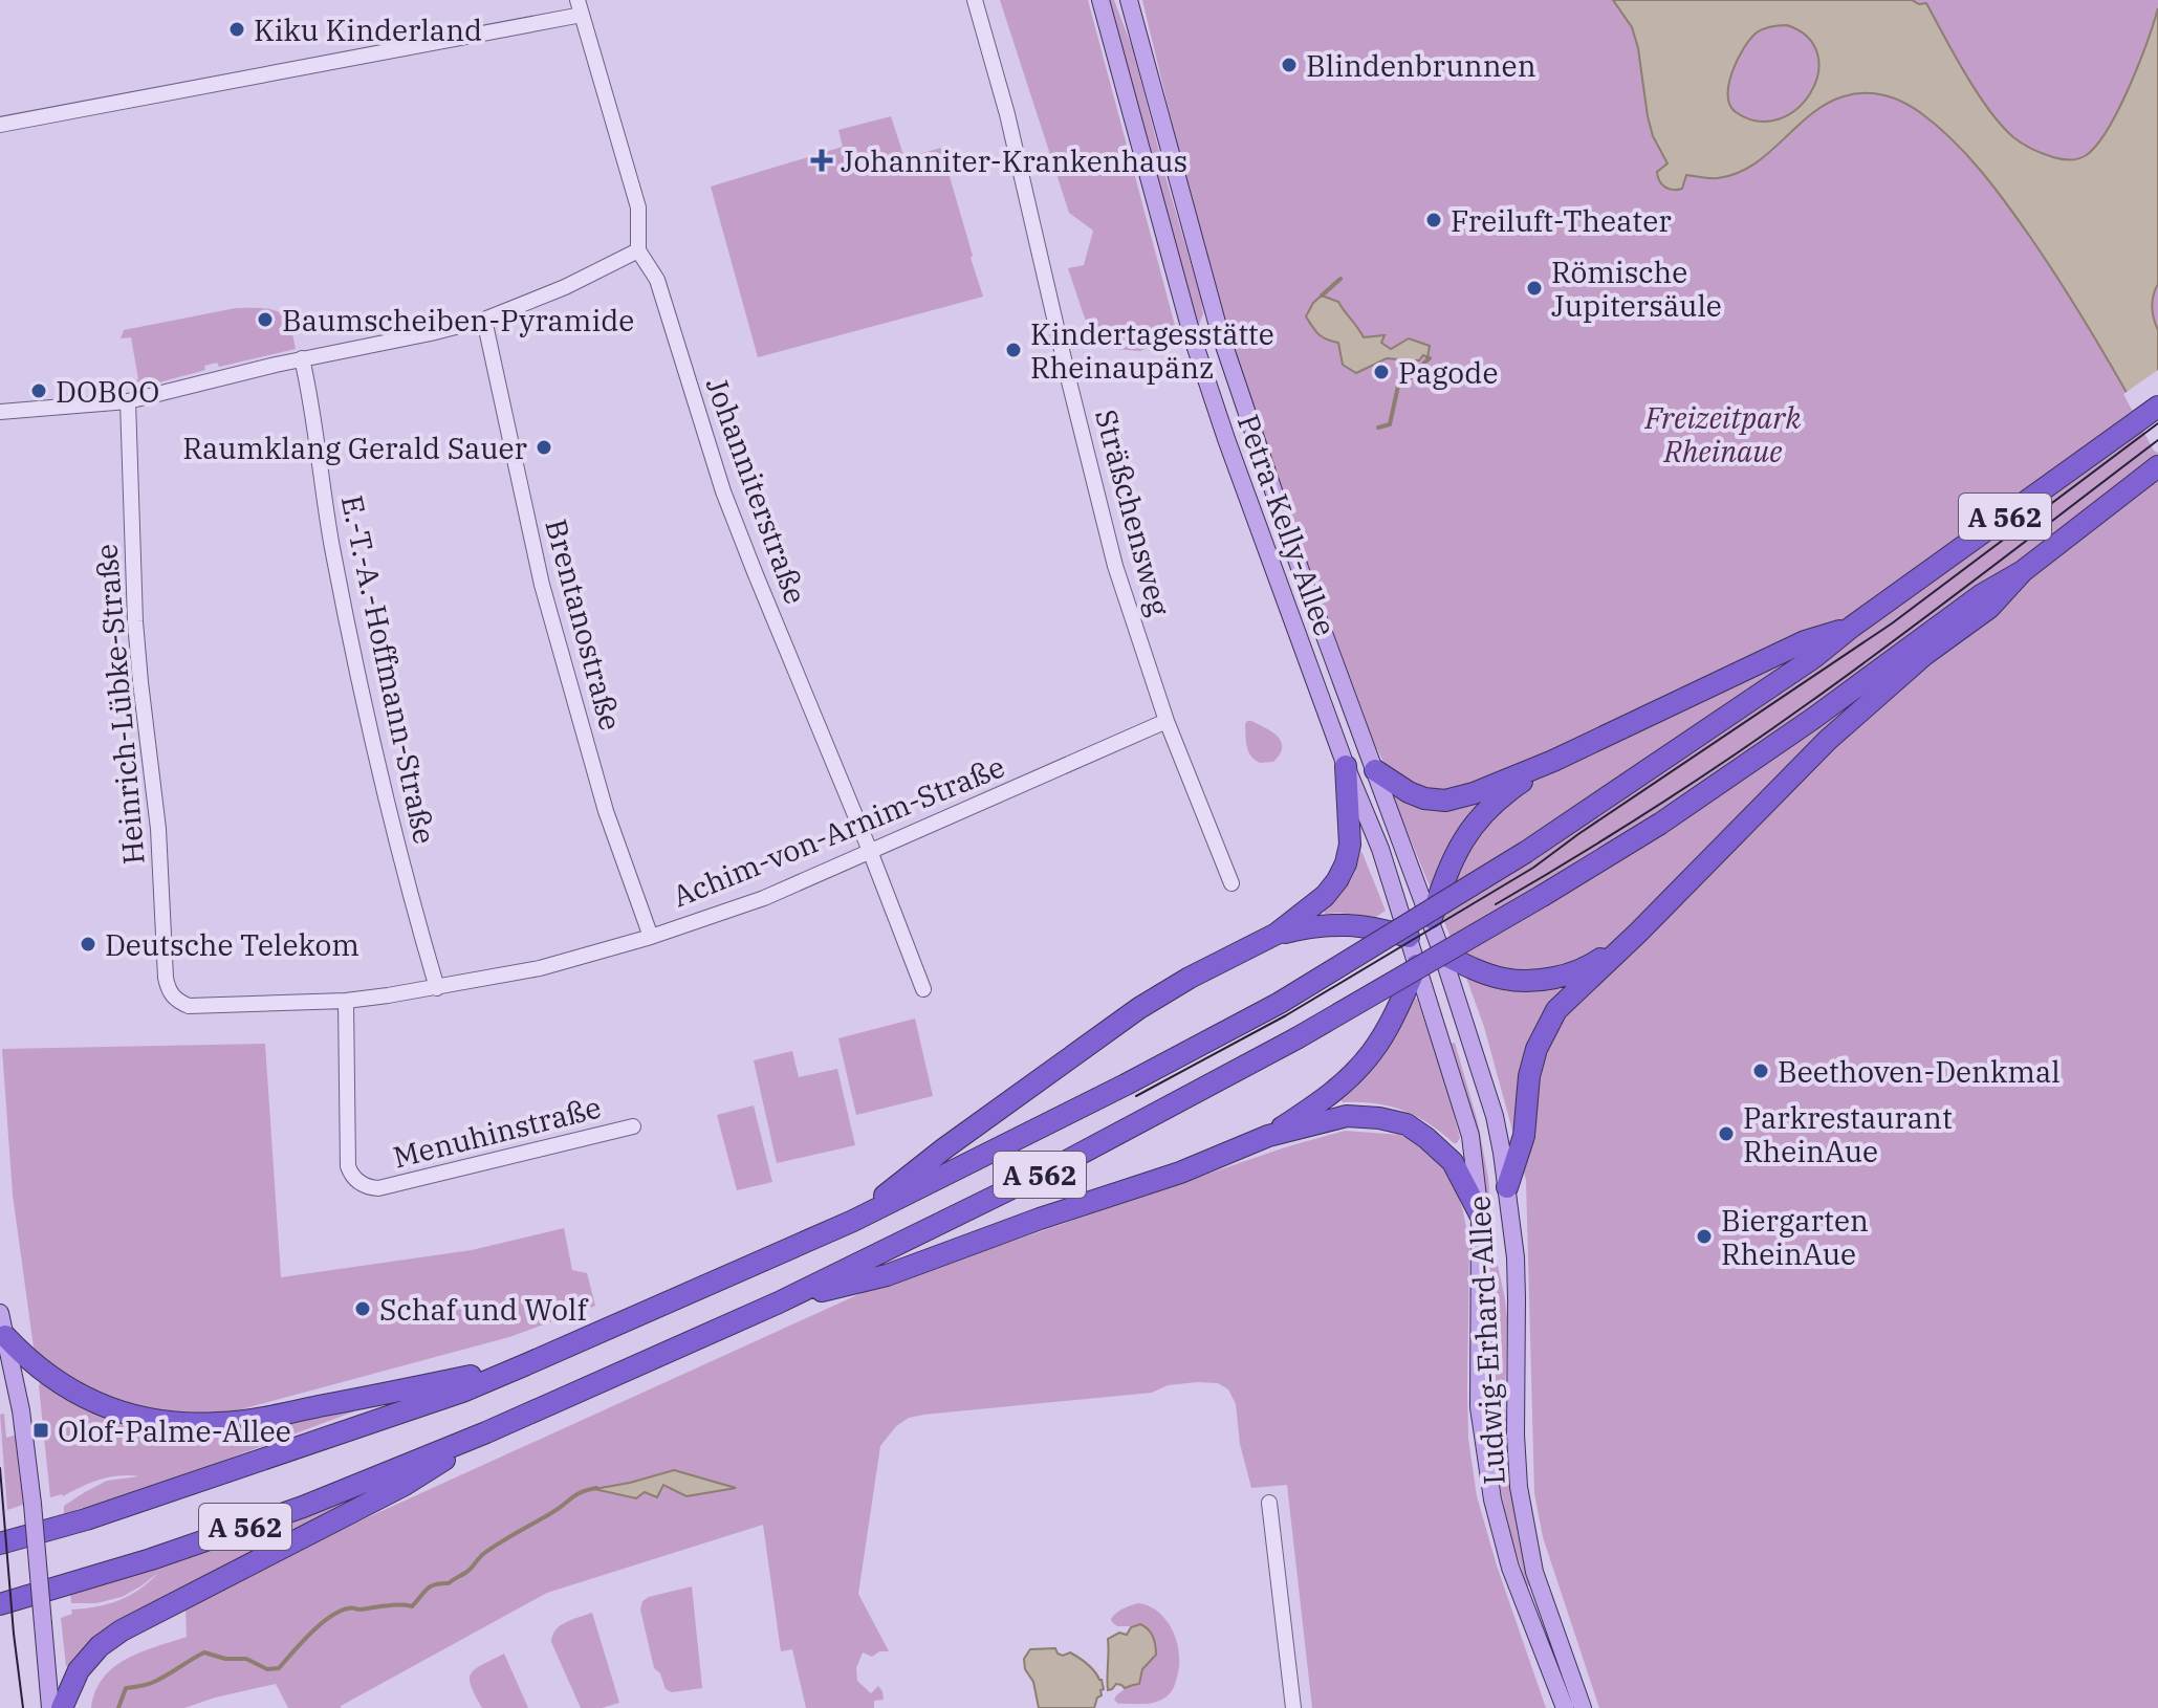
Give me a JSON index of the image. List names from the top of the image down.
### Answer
{
  "streets": {
    "highway": ["A 562"],
    "main road": ["Petra-Kelly-Allee", "Ludwig-Erhard-Allee"],
    "street": [
      "Johanniterstraße",
      "Sträßchensweg",
      "Brentanostraße",
      "E.-T.-A.-Hoffmann-Straße",
      "Heinrich-Lübke-Straße",
      "Achim-von-Arnim-Straße",
      "Menuhinstraße"
    ]
  },
  "crossings": [
    ["Johanniterstraße", "Achim-von-Arnim-Straße"],
    ["Sträßchensweg", "Achim-von-Arnim-Straße"],
    ["Petra-Kelly-Allee", "Ludwig-Erhard-Allee"],
    ["Brentanostraße", "Achim-von-Arnim-Straße"],
    ["E.-T.-A.-Hoffmann-Straße", "Achim-von-Arnim-Straße"],
    ["Heinrich-Lübke-Straße", "Achim-von-Arnim-Straße"],
    ["Achim-von-Arnim-Straße", "Menuhinstraße"]
  ],
  "parks": ["Freizeitpark Rheinaue"],
  "places": {
    "other": [
      "Kiku Kinderland",
      "Blindenbrunnen",
      "Freiluft-Theater",
      "Römische Jupitersäule",
      "Baumscheiben-Pyramide",
      "Kindertagesstätte Rheinaupänz",
      "Pagode",
      "DOBOO",
      "Raumklang Gerald Sauer",
      "Deutsche Telekom",
      "Beethoven-Denkmal",
      "Parkrestaurant RheinAue",
      "Biergarten RheinAue",
      "Schaf und Wolf"
    ],
    "health": ["Johanniter-Krankenhaus"],
    "transit": ["Olof-Palme-Allee"]
  }
}
